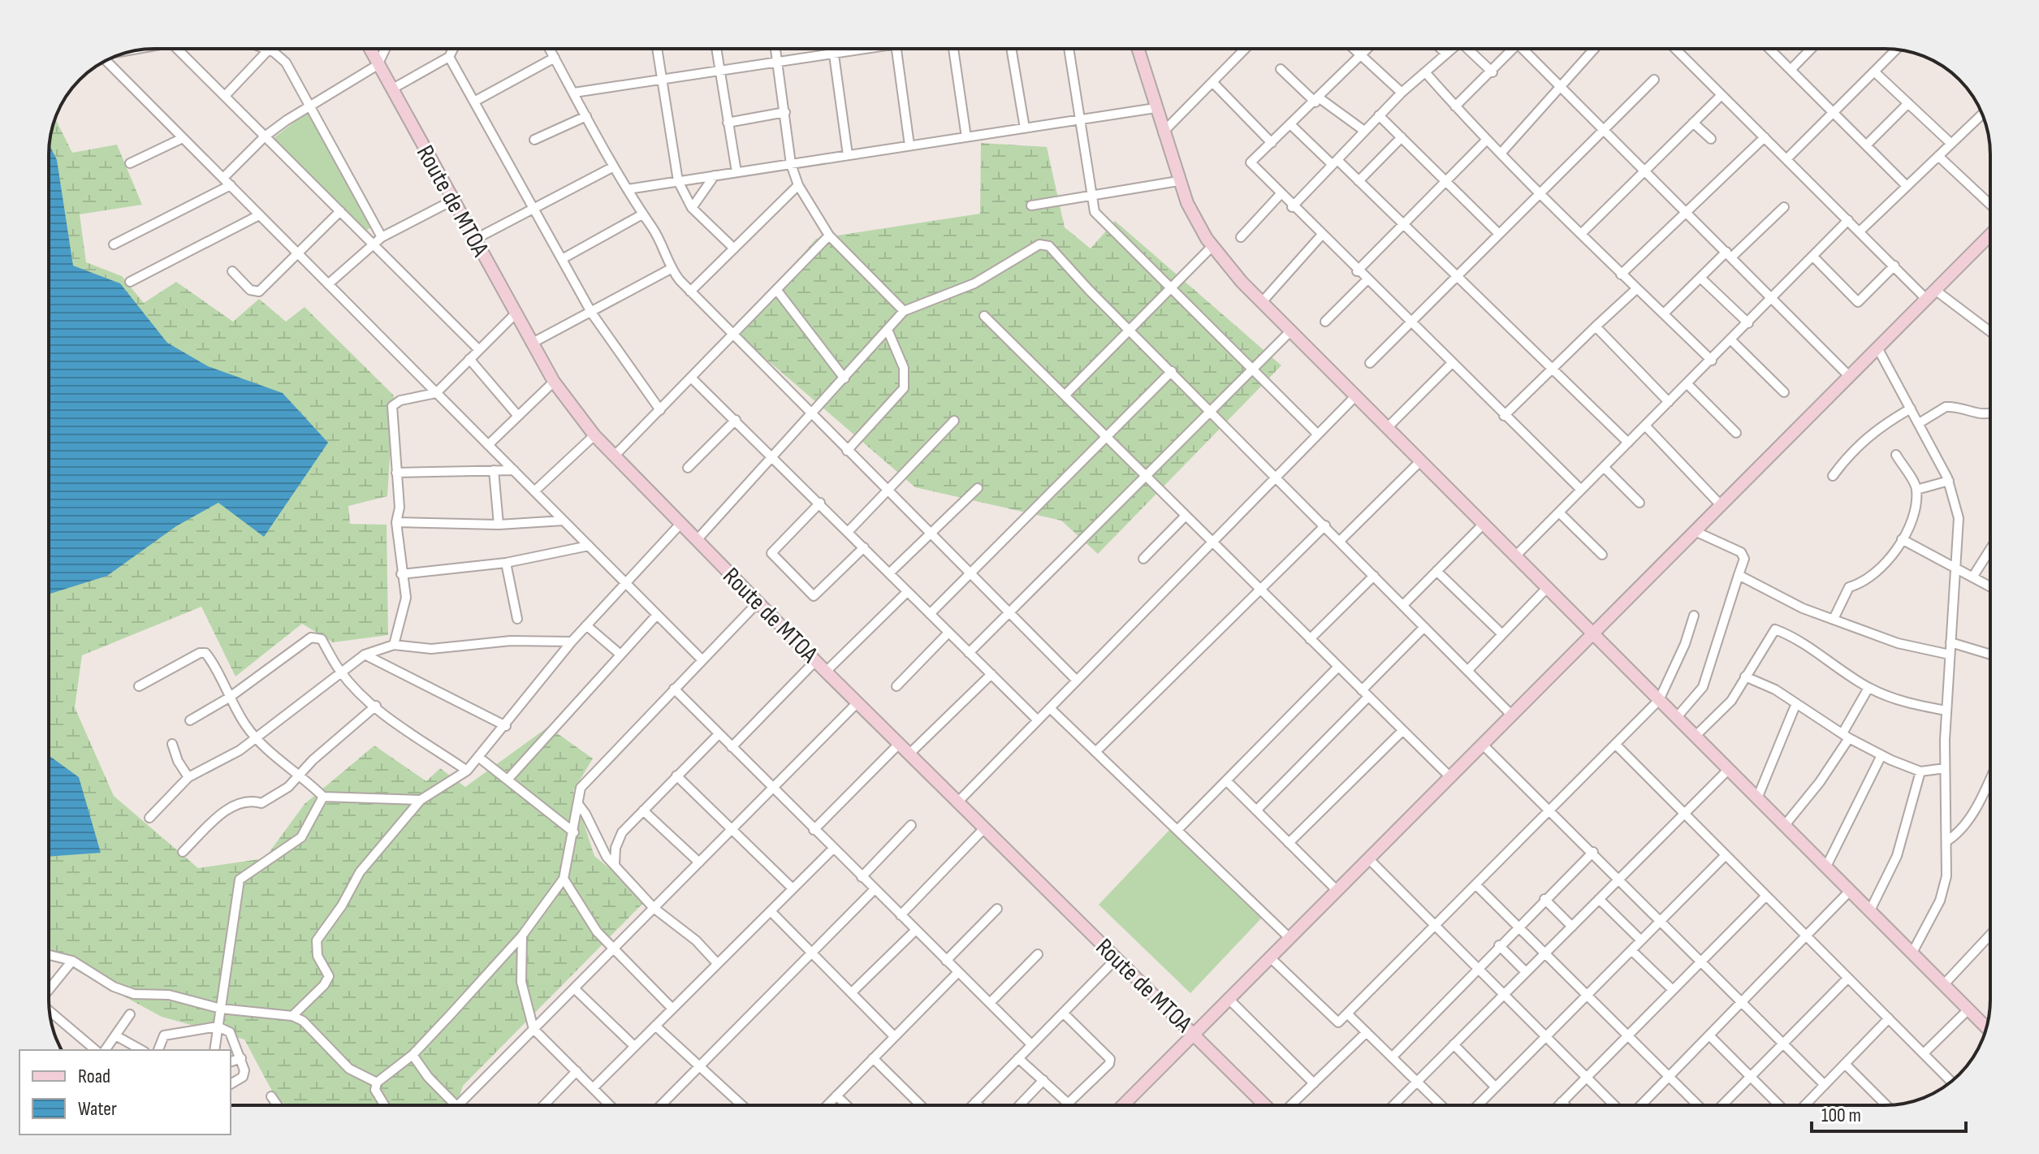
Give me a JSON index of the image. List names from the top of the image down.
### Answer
{
  "streets": {
    "street": ["Route de MTOA"]
  },
  "legend": ["Road", "Water"],
  "scale_bar": "100 m"
}
